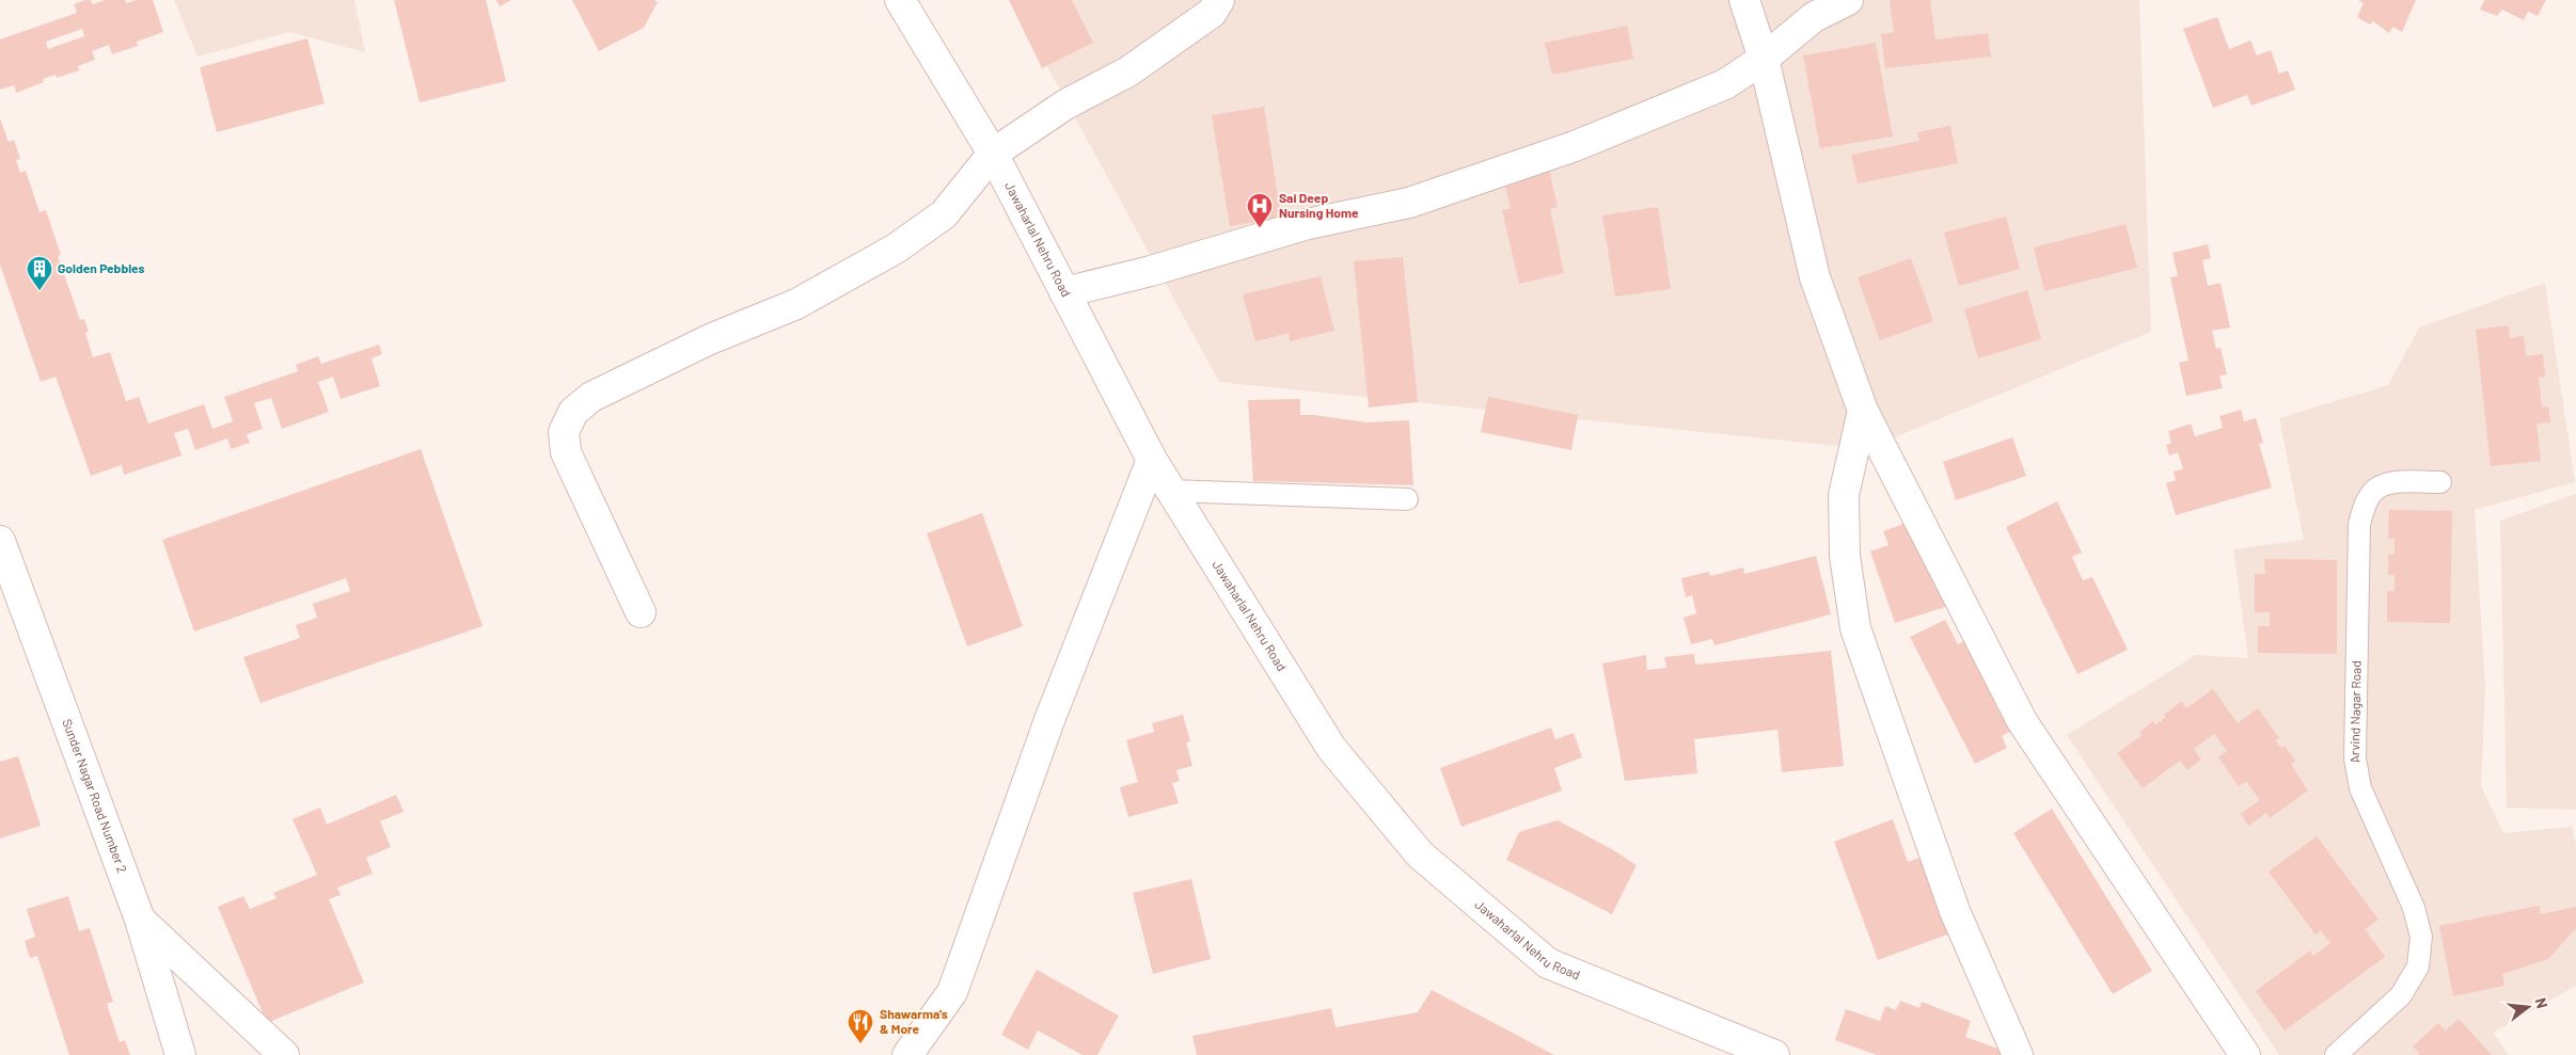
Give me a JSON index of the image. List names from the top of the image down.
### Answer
{
  "streets": {
    "street": ["Jawaharlal Nehru Road", "Sunder Nagar Road Number 2"],
    "lane": ["Arvind Nagar Road"]
  },
  "places": {
    "hospital": ["Sai Deep Nursing Home"],
    "building": ["Golden Pebbles"],
    "restaurant": ["Shawarma's & More"]
  },
  "north": "right"
}
